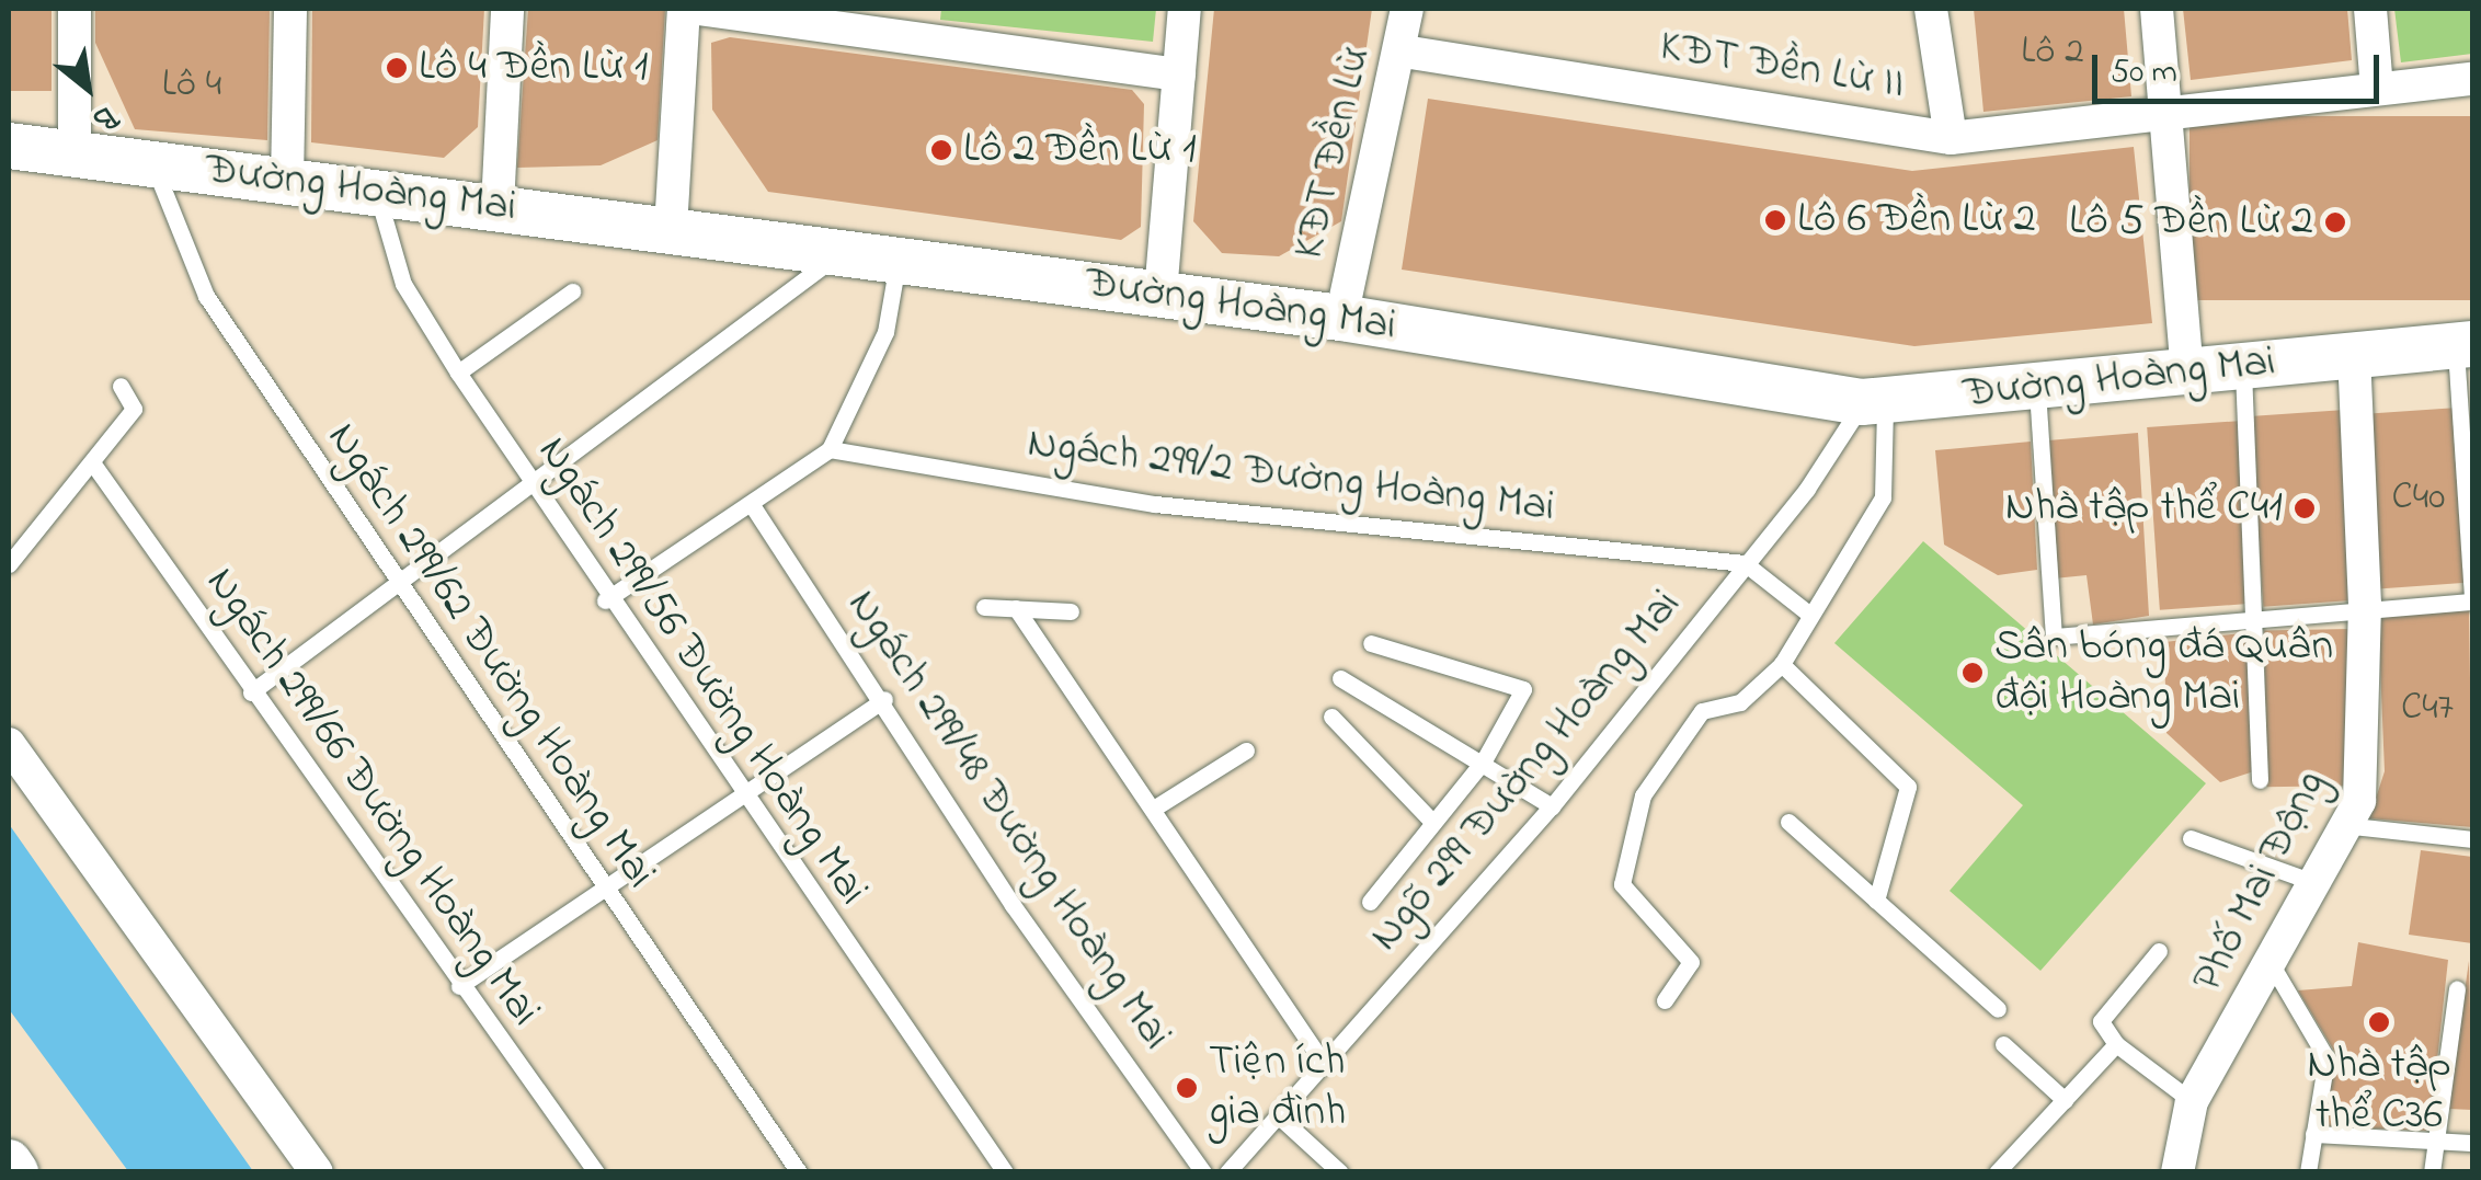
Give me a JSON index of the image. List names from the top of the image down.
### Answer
{
  "streets": {
    "street": [
      "KĐT Đền Lừ II",
      "KĐT Đền Lừ",
      "Đường Hoàng Mai",
      "Phố Mai Động"
    ],
    "lane": [
      "Ngách 299/2 Đường Hoàng Mai",
      "Ngách 299/62 Đường Hoàng Mai",
      "Ngách 299/56 Đường Hoàng Mai",
      "Ngõ 299 Đường Hoàng Mai",
      "Ngách 299/66 Đường Hoàng Mai",
      "Ngách 299/48 Đường Hoàng Mai"
    ]
  },
  "crossings": [
    ["KĐT Đền Lừ II", "KĐT Đền Lừ"],
    ["KĐT Đền Lừ", "Đường Hoàng Mai"],
    ["Đường Hoàng Mai", "Ngách 299/62 Đường Hoàng Mai"],
    ["Đường Hoàng Mai", "Ngách 299/56 Đường Hoàng Mai"],
    ["Đường Hoàng Mai", "Ngõ 299 Đường Hoàng Mai"],
    ["Đường Hoàng Mai", "Phố Mai Động"],
    ["Ngách 299/2 Đường Hoàng Mai", "Ngõ 299 Đường Hoàng Mai"]
  ],
  "places": [
    "Lô 4 Đền Lừ 1",
    "Lô 2 Đền Lừ 1",
    "Lô 6 Đền Lừ 2",
    "Lô 5 Đền Lừ 2",
    "Nhà tập thể C41",
    "Sân bóng đá Quân đội Hoàng Mai",
    "Nhà tập thể C36",
    "Tiện ích gia đình"
  ],
  "house_numbers": [
    "Lô 2",
    "Lô 4",
    "C40",
    "C47"
  ],
  "scale_bar": "50 m",
  "north": "bottom right"
}
